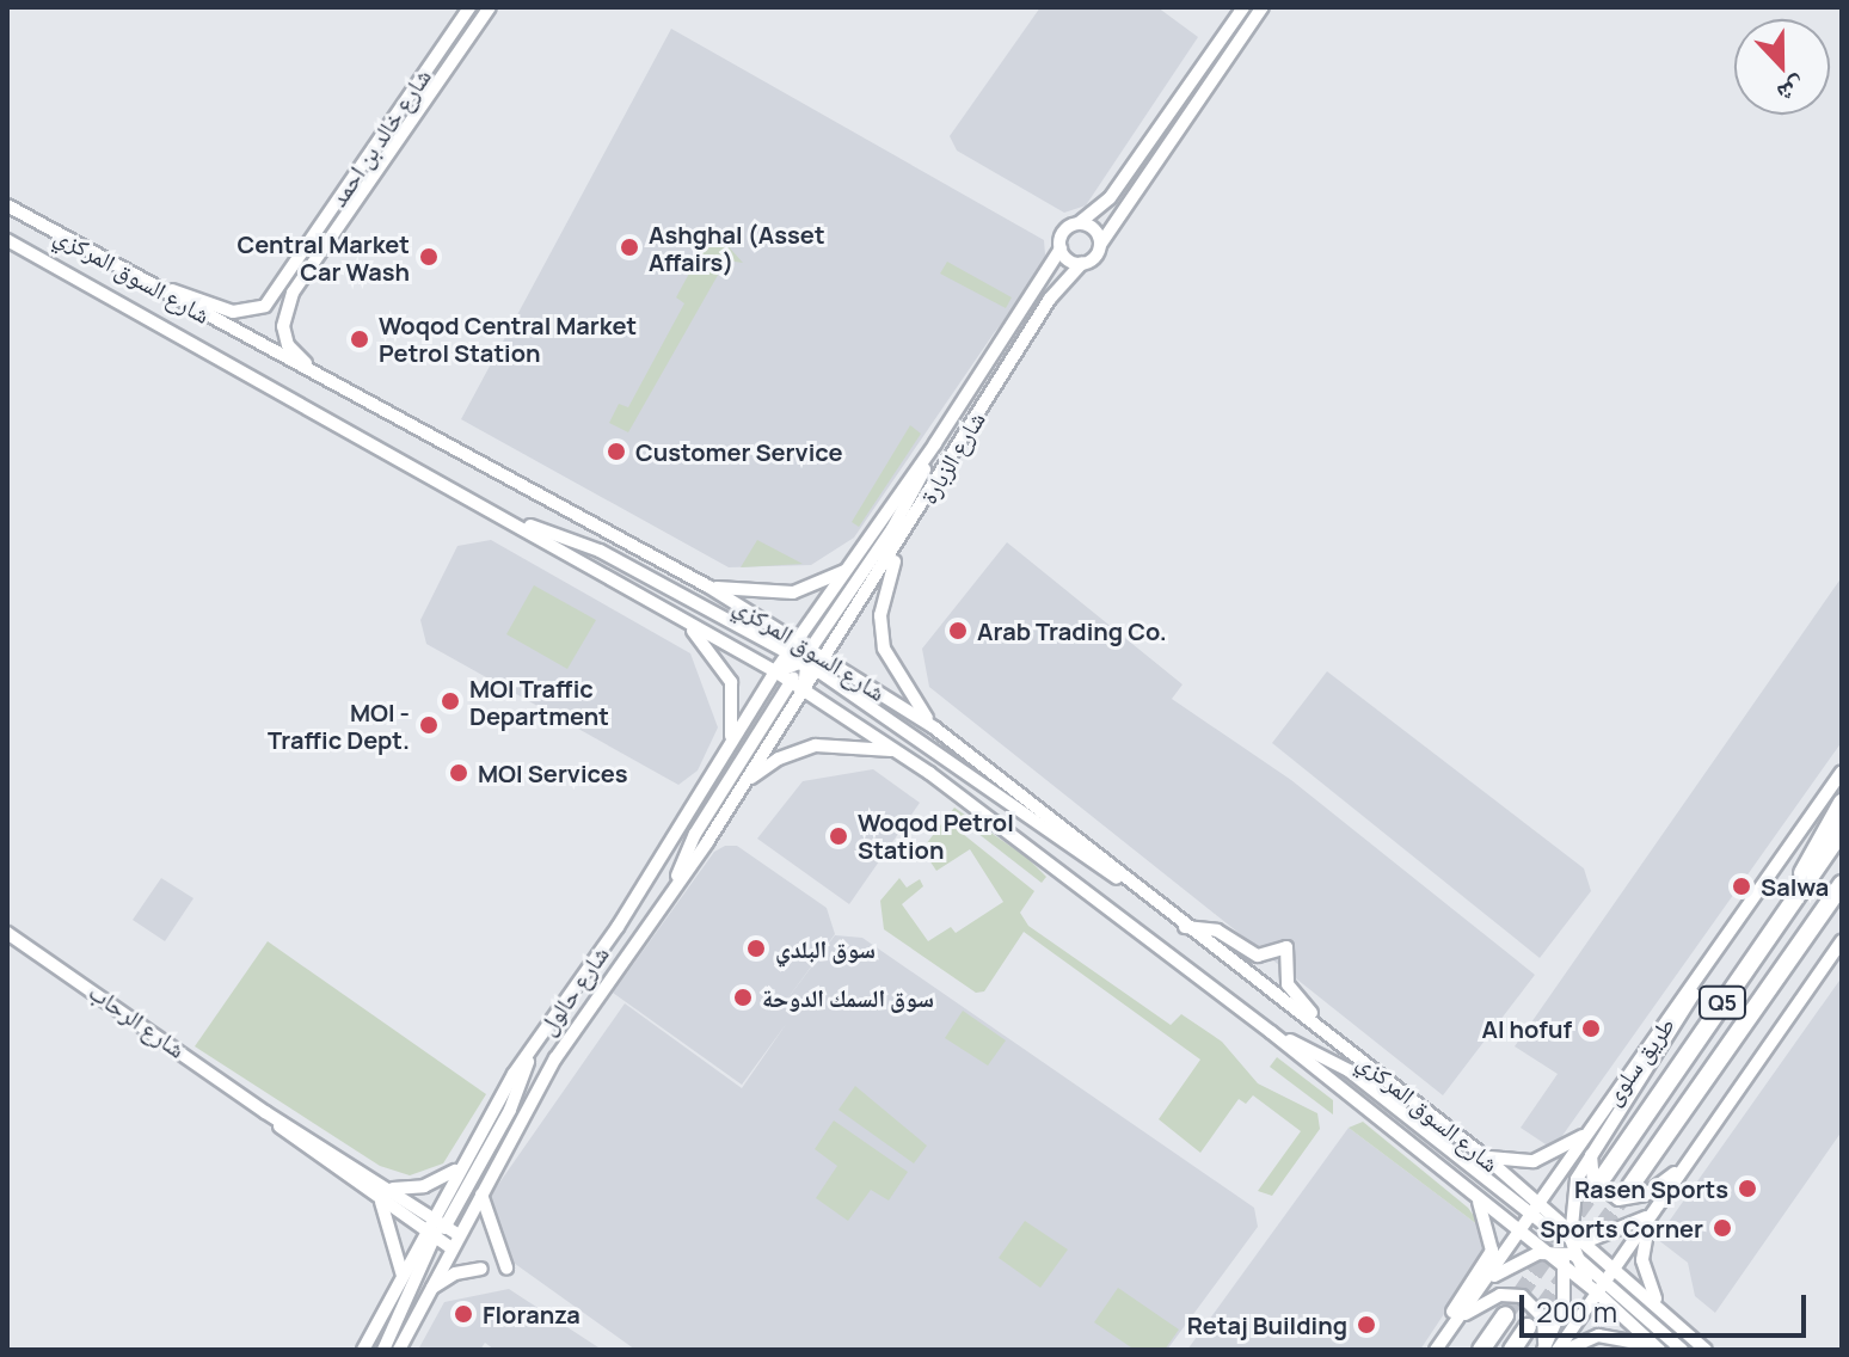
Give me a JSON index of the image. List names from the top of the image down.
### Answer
{
  "streets": {
    "highway": ["Q5", "طريق سلوى"],
    "main road": [
      "شارع خالد بن احمد",
      "شارع السوق المركزي",
      "شارع الزبارة",
      "شارع حالول",
      "شارع الرحاب"
    ]
  },
  "crossings": [
    ["شارع خالد بن احمد", "شارع السوق المركزي"],
    ["شارع السوق المركزي", "شارع الزبارة"],
    ["شارع السوق المركزي", "شارع حالول"],
    ["شارع السوق المركزي", "طريق سلوى"],
    ["شارع الزبارة", "شارع حالول"],
    ["شارع حالول", "شارع الرحاب"]
  ],
  "places": [
    "Ashghal (Asset Affairs)",
    "Central Market Car Wash",
    "Woqod Central Market Petrol Station",
    "Customer Service",
    "Arab Trading Co.",
    "MOI Traffic Department",
    "MOI - Traffic Dept.",
    "MOI Services",
    "Woqod Petrol Station",
    "Salwa",
    "سوق البلدي",
    "سوق السمك الدوحة",
    "Al hofuf",
    "Rasen Sports",
    "Sports Corner",
    "Floranza",
    "Retaj Building"
  ],
  "scale_bar": "200 m",
  "north": "bottom"
}
